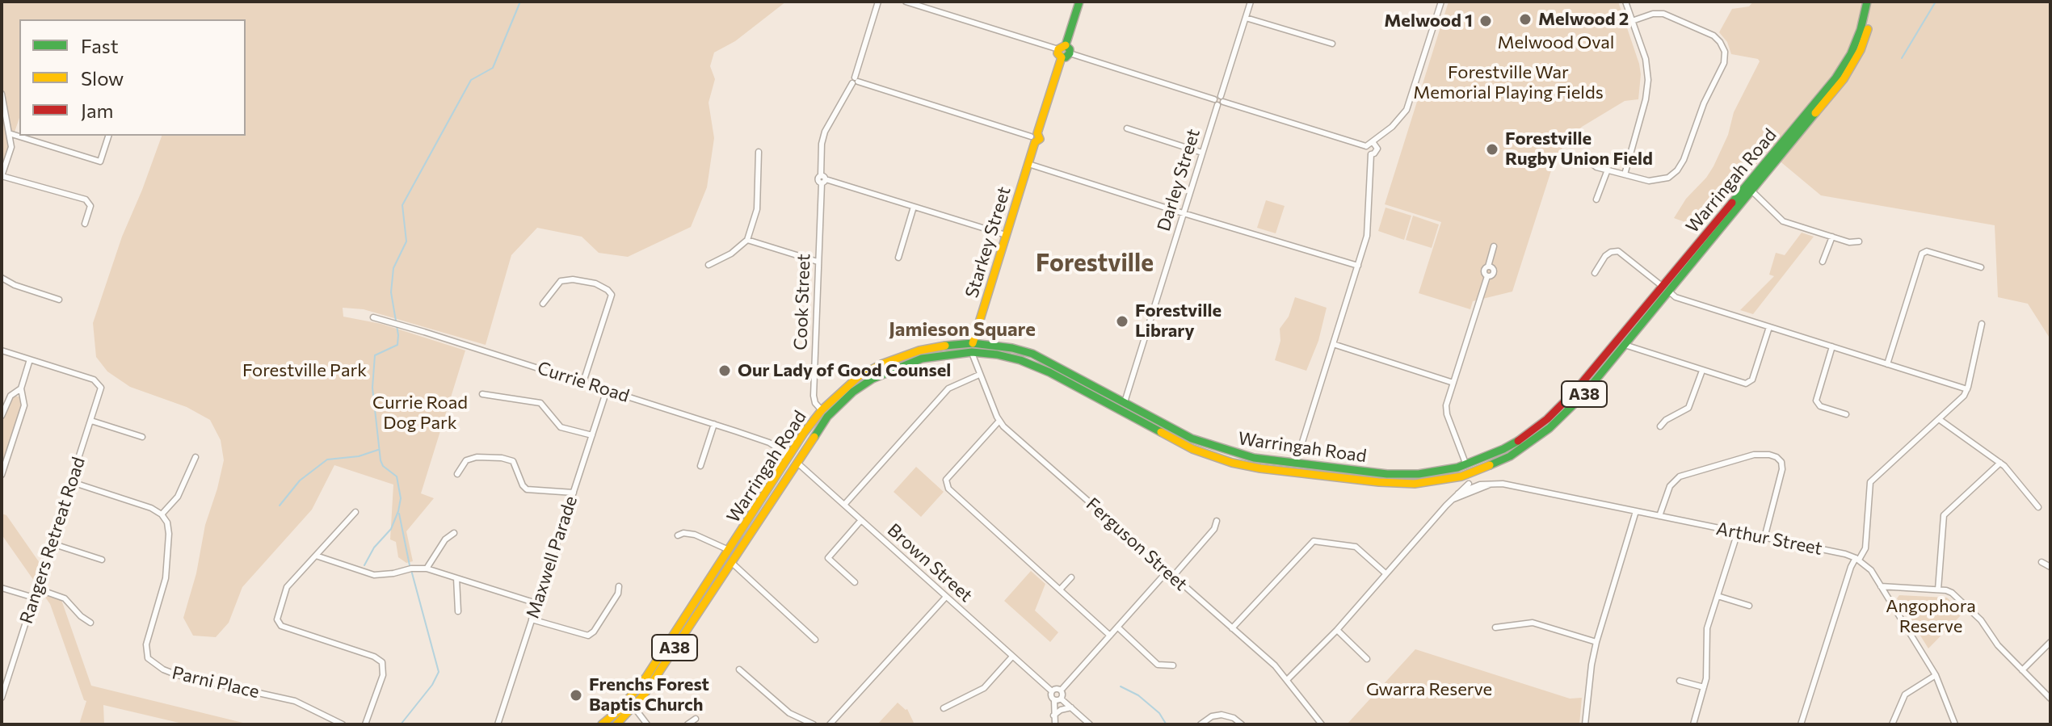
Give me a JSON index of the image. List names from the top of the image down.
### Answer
{
  "streets": {
    "main road": [
      "Darley Street",
      "Warringah Road",
      "Starkey Street",
      "A38",
      "Brown Street"
    ],
    "street": [
      "Cook Street",
      "Currie Road",
      "Arthur Street",
      "Rangers Retreat Road",
      "Ferguson Street",
      "Maxwell Parade",
      "Parni Place"
    ]
  },
  "crossings": [
    ["Darley Street", "Warringah Road"],
    ["Warringah Road", "Starkey Street"],
    ["Warringah Road", "Cook Street"],
    ["Warringah Road", "Currie Road"],
    ["Warringah Road", "Ferguson Street"],
    ["Warringah Road", "Brown Street"],
    ["Starkey Street", "Ferguson Street"],
    ["Currie Road", "Maxwell Parade"],
    ["Currie Road", "Brown Street"]
  ],
  "districts": ["Forestville", "Jamieson Square"],
  "parks": [
    "Melwood Oval",
    "Forestville War Memorial Playing Fields",
    "Forestville Park",
    "Currie Road Dog Park",
    "Angophora Reserve",
    "Gwarra Reserve"
  ],
  "places": [
    "Melwood 2",
    "Melwood 1",
    "Forestville Rugby Union Field",
    "Forestville Library",
    "Our Lady of Good Counsel",
    "Frenchs Forest Baptis Church"
  ],
  "legend": ["Fast", "Slow", "Jam"]
}
